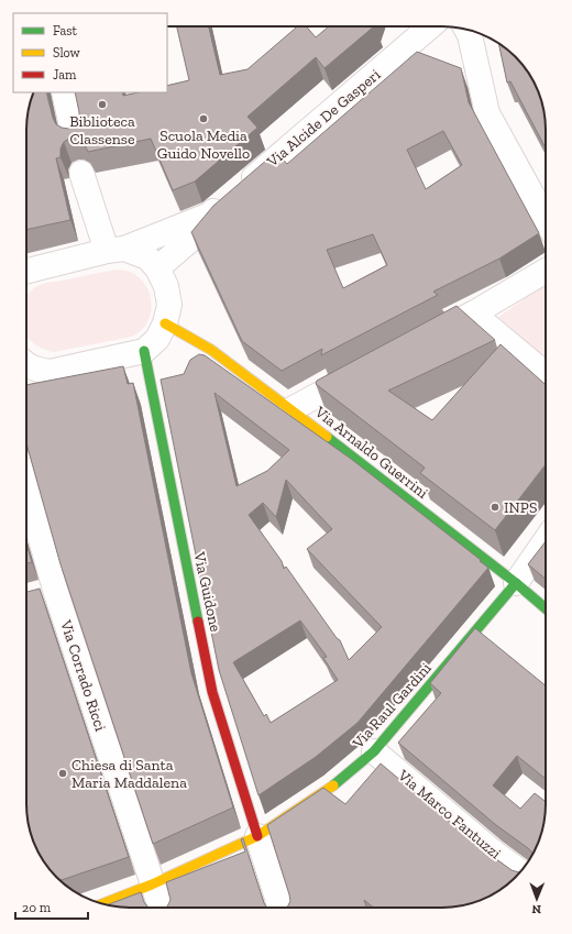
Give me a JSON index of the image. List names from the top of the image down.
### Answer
{
  "streets": {
    "street": [
      "Via Alcide De Gasperi",
      "Via Arnaldo Guerrini",
      "Via Guidone",
      "Via Corrado Ricci",
      "Via Raul Gardini",
      "Via Marco Fantuzzi"
    ]
  },
  "crossings": [
    ["Via Arnaldo Guerrini", "Via Raul Gardini"],
    ["Via Guidone", "Via Raul Gardini"],
    ["Via Corrado Ricci", "Via Raul Gardini"],
    ["Via Raul Gardini", "Via Marco Fantuzzi"]
  ],
  "places": [
    "Biblioteca Classense",
    "Scuola Media Guido Novello",
    "INPS",
    "Chiesa di Santa Maria Maddalena"
  ],
  "legend": ["Fast", "Slow", "Jam"],
  "scale_bar": "20 m",
  "north": "bottom"
}
